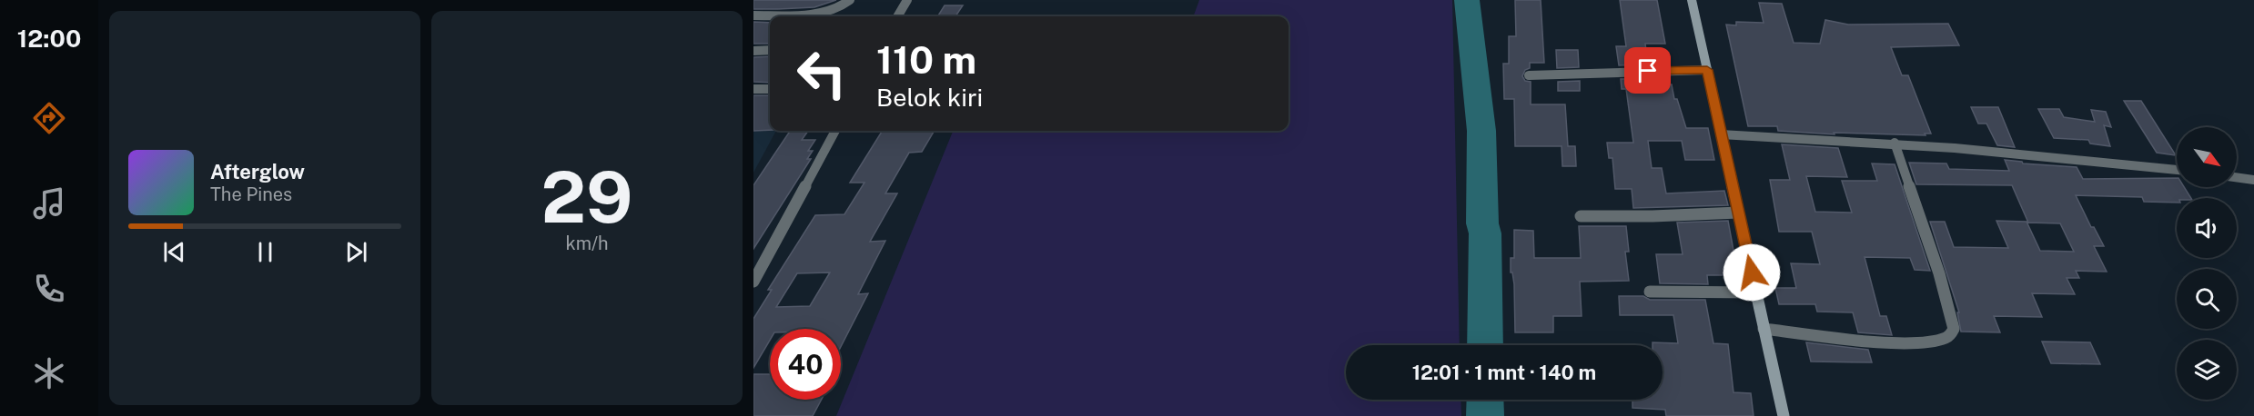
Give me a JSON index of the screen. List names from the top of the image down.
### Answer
{
  "north": "bottom right",
  "page": {
    "tabs": "12:00",
    "tile": ["29", "km/h"],
    "turn": ["110 m", "Belok kiri"],
    "song": ["Afterglow", "The Pines"],
    "limit": "40",
    "trip": "12:01 · 1 mnt · 140 m"
  }
}
